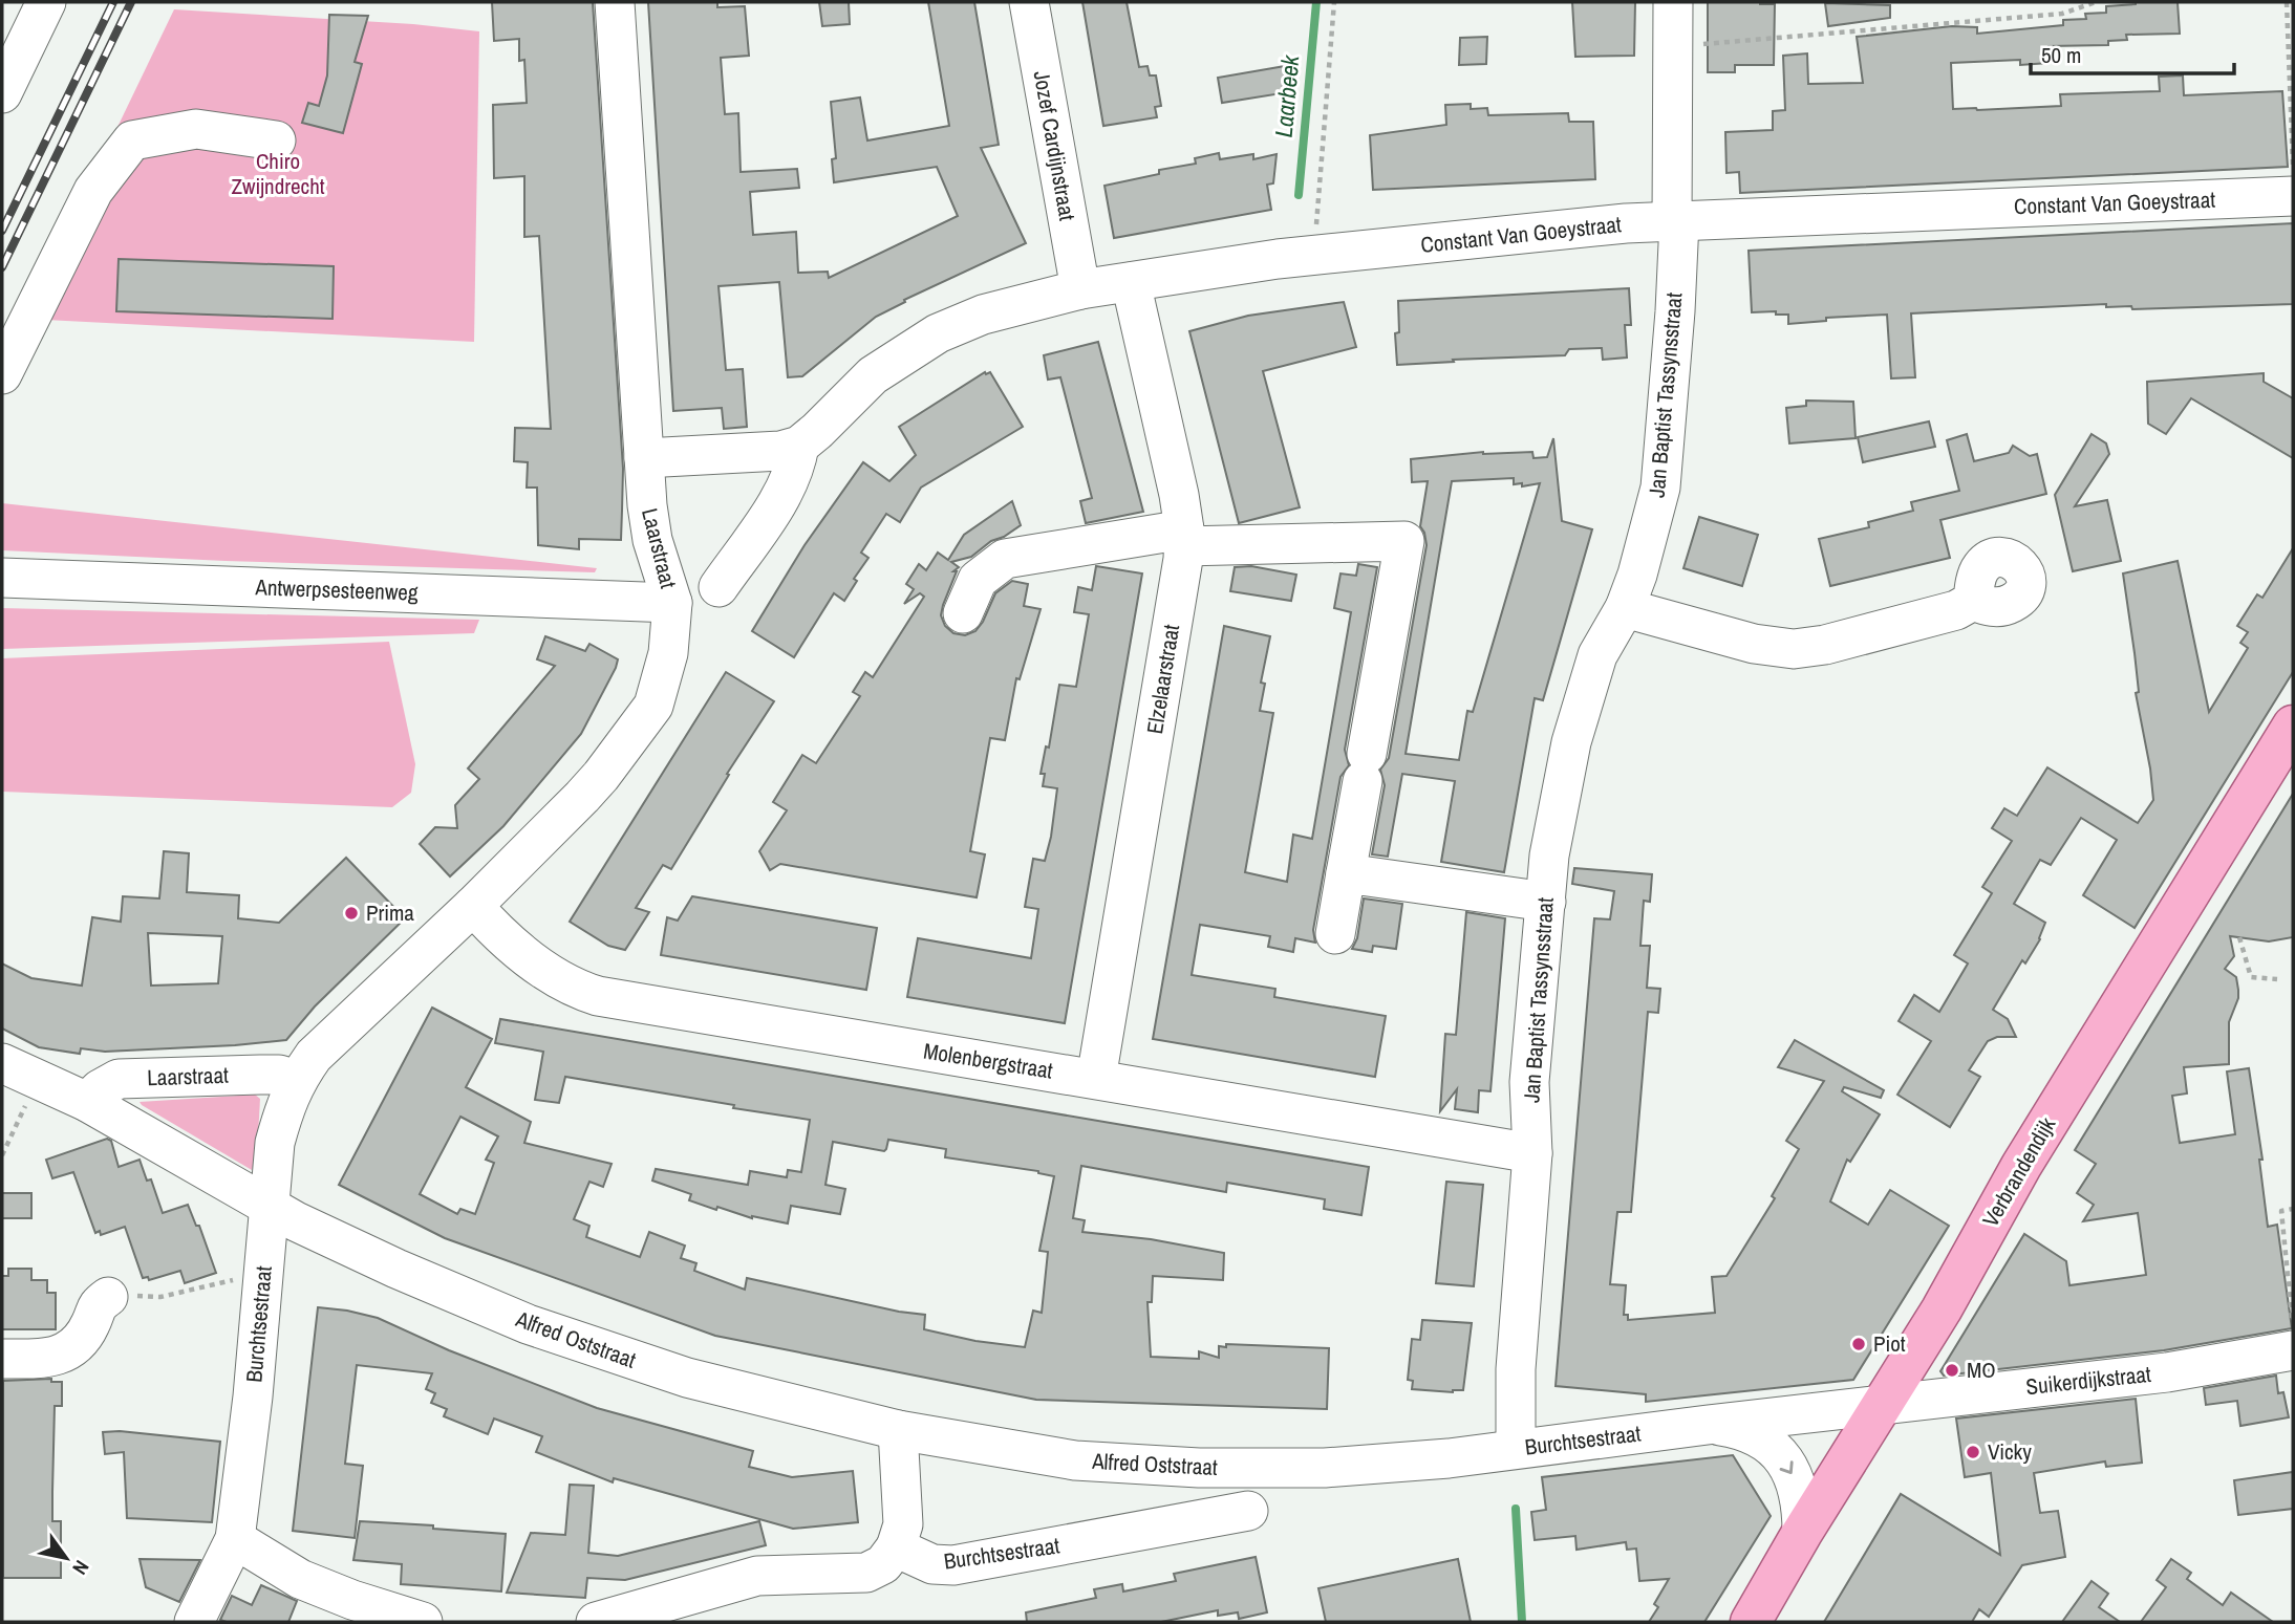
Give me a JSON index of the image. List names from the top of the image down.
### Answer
{
  "streets": {
    "main road": ["Verbrandendijk"],
    "street": [
      "Jozef Cardijnstraat",
      "Constant Van Goeystraat",
      "Jan Baptist Tassynsstraat",
      "Laarstraat",
      "Antwerpsesteenweg",
      "Elzelaarstraat",
      "Molenbergstraat",
      "Burchtsestraat",
      "Alfred Oststraat",
      "Suikerdijkstraat"
    ]
  },
  "crossings": [
    ["Jozef Cardijnstraat", "Constant Van Goeystraat"],
    ["Constant Van Goeystraat", "Jan Baptist Tassynsstraat"],
    ["Constant Van Goeystraat", "Elzelaarstraat"],
    ["Jan Baptist Tassynsstraat", "Molenbergstraat"],
    ["Jan Baptist Tassynsstraat", "Burchtsestraat"],
    ["Laarstraat", "Antwerpsesteenweg"],
    ["Laarstraat", "Molenbergstraat"],
    ["Laarstraat", "Burchtsestraat"],
    ["Laarstraat", "Alfred Oststraat"],
    ["Elzelaarstraat", "Molenbergstraat"],
    ["Verbrandendijk", "Burchtsestraat"],
    ["Verbrandendijk", "Suikerdijkstraat"],
    ["Burchtsestraat", "Alfred Oststraat"],
    ["Burchtsestraat", "Suikerdijkstraat"]
  ],
  "water": ["Laarbeek"],
  "parks": ["Chiro Zwijndrecht"],
  "places": [
    "Prima",
    "Piot",
    "MO",
    "Vicky"
  ],
  "scale_bar": "50 m",
  "north": "bottom right"
}
